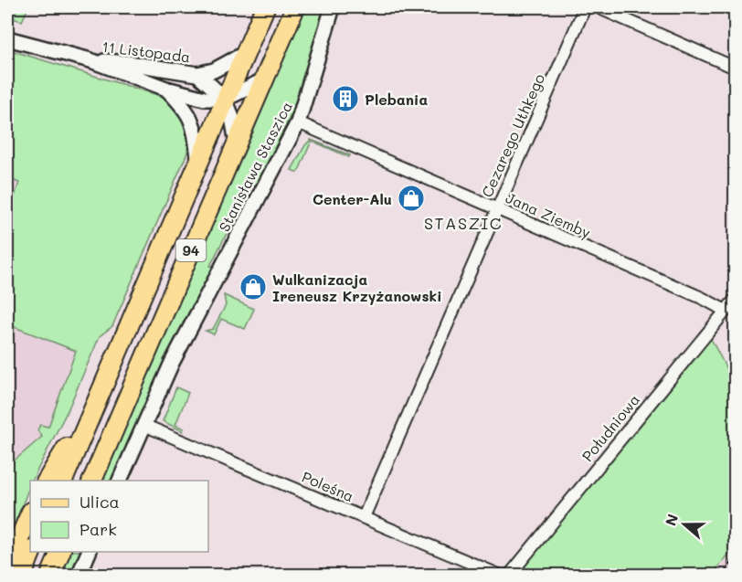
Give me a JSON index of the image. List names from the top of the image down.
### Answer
{
  "streets": {
    "main road": ["94"],
    "street": [
      "11 Listopada",
      "Cezarego Uthkego",
      "Stanisława Staszica",
      "Jana Ziemby",
      "Południowa",
      "Poleśna"
    ]
  },
  "crossings": [
    ["11 Listopada", "94"],
    ["Cezarego Uthkego", "Jana Ziemby"],
    ["Cezarego Uthkego", "Poleśna"],
    ["Stanisława Staszica", "Jana Ziemby"],
    ["Stanisława Staszica", "Poleśna"],
    ["Jana Ziemby", "Południowa"]
  ],
  "districts": ["STASZIC"],
  "places": {
    "building": ["Plebania"],
    "shop": ["Center-Alu", "Wulkanizacja Ireneusz Krzyżanowski"]
  },
  "legend": ["Ulica", "Park"],
  "north": "left"
}
